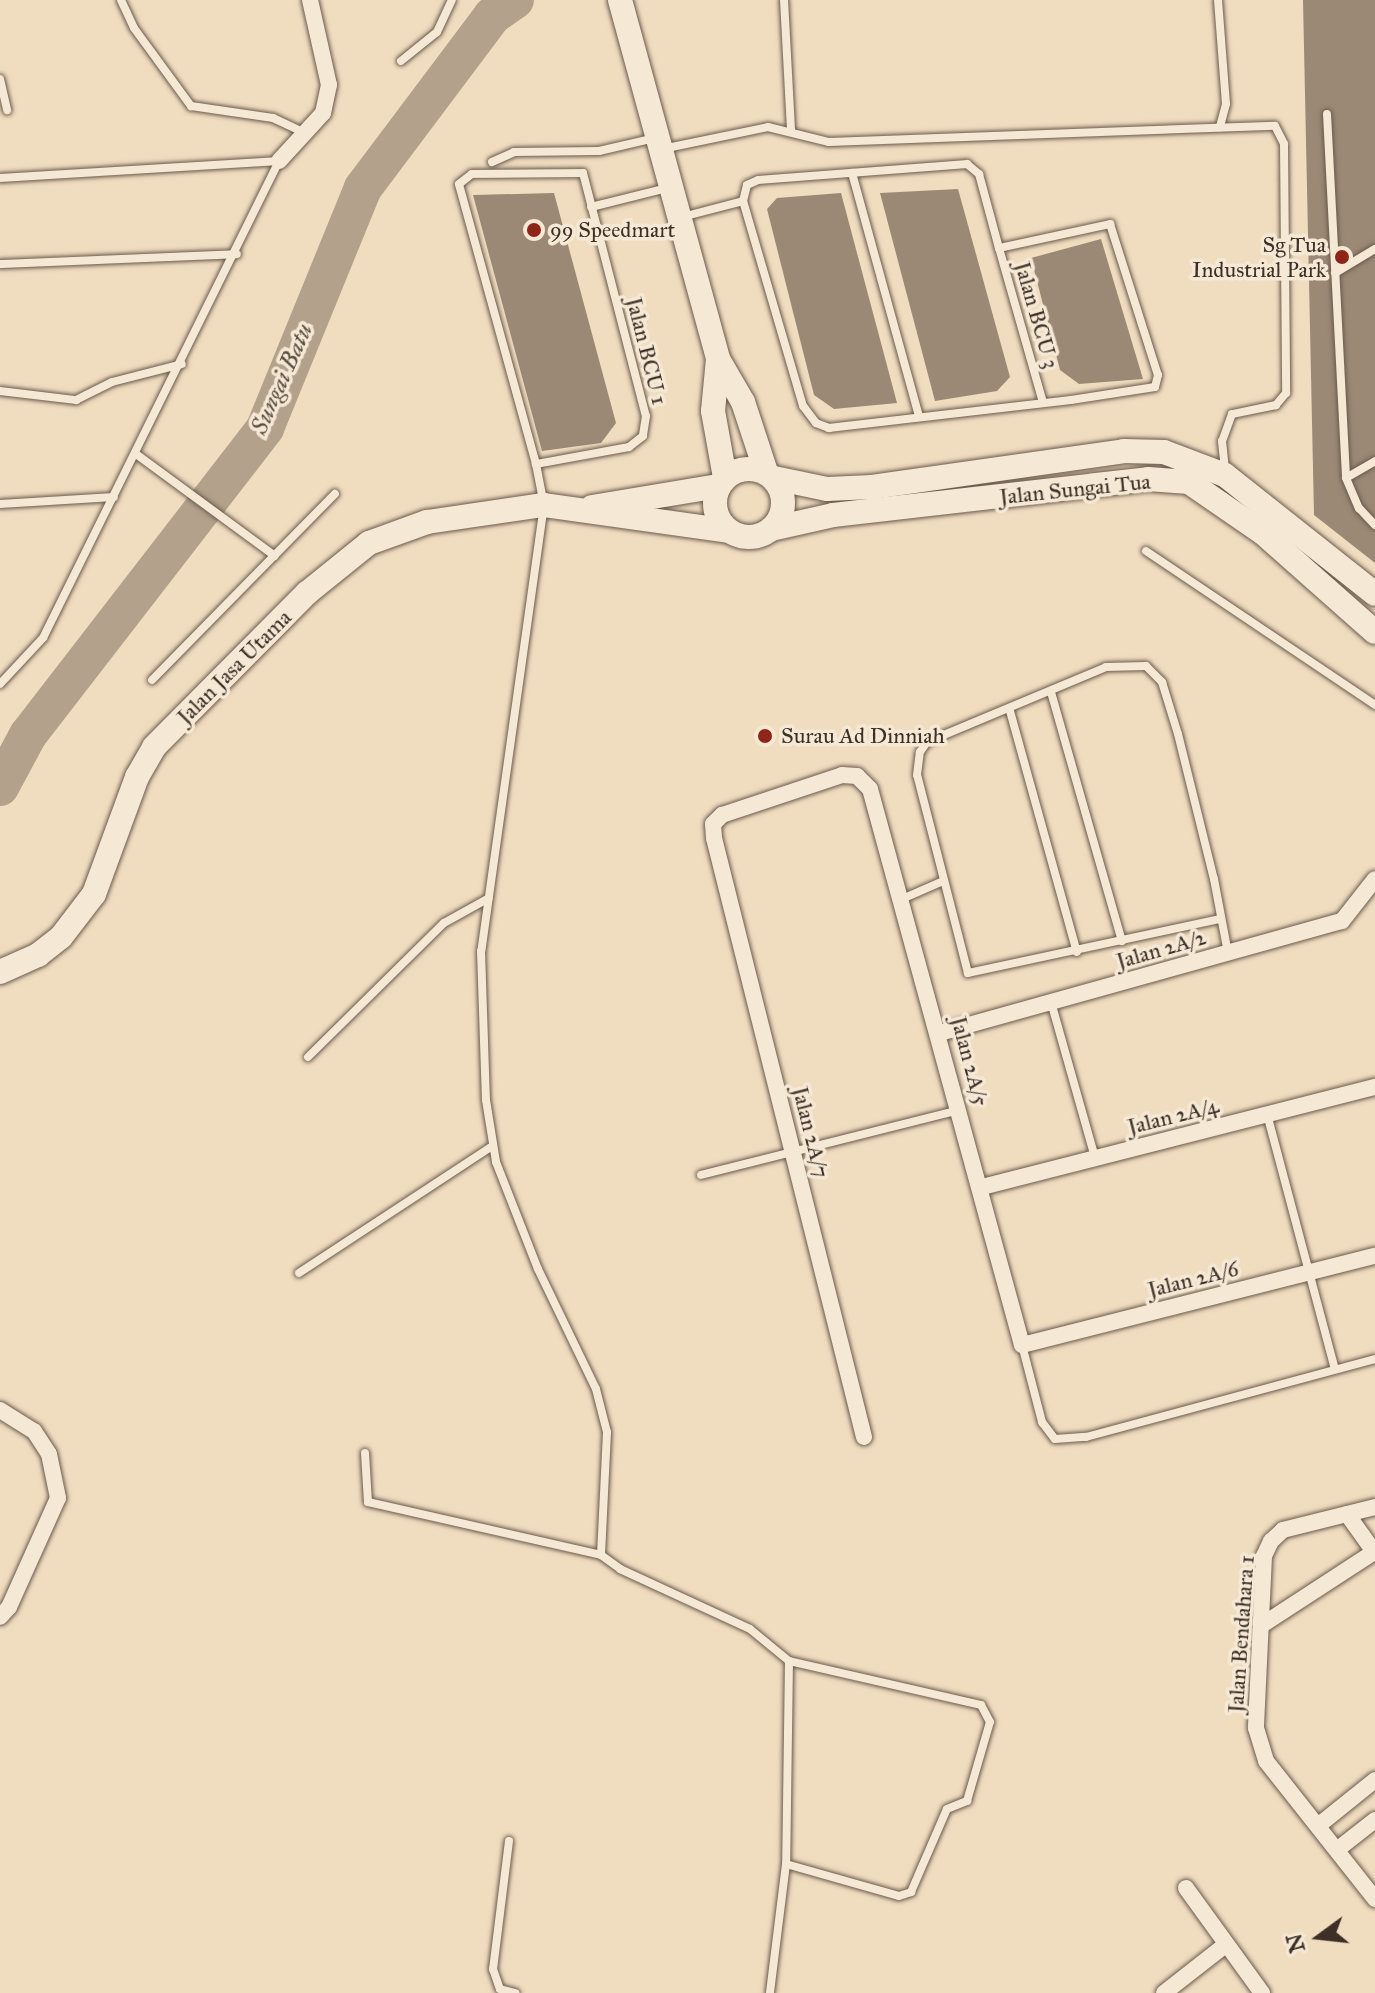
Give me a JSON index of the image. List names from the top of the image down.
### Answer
{
  "streets": {
    "main road": ["Jalan Sungai Tua", "Jalan Jasa Utama"],
    "street": [
      "Jalan 2A/2",
      "Jalan 2A/5",
      "Jalan 2A/4",
      "Jalan 2A/7",
      "Jalan 2A/6",
      "Jalan Bendahara 1"
    ],
    "lane": ["Jalan BCU 3", "Jalan BCU 1"]
  },
  "crossings": [
    ["Jalan Sungai Tua", "Jalan Jasa Utama"],
    ["Jalan 2A/2", "Jalan 2A/5"],
    ["Jalan 2A/5", "Jalan 2A/4"],
    ["Jalan 2A/5", "Jalan 2A/7"],
    ["Jalan 2A/5", "Jalan 2A/6"]
  ],
  "water": ["Sungai Batu"],
  "places": ["99 Speedmart", "Sg Tua Industrial Park", "Surau Ad Dinniah"],
  "north": "left"
}
